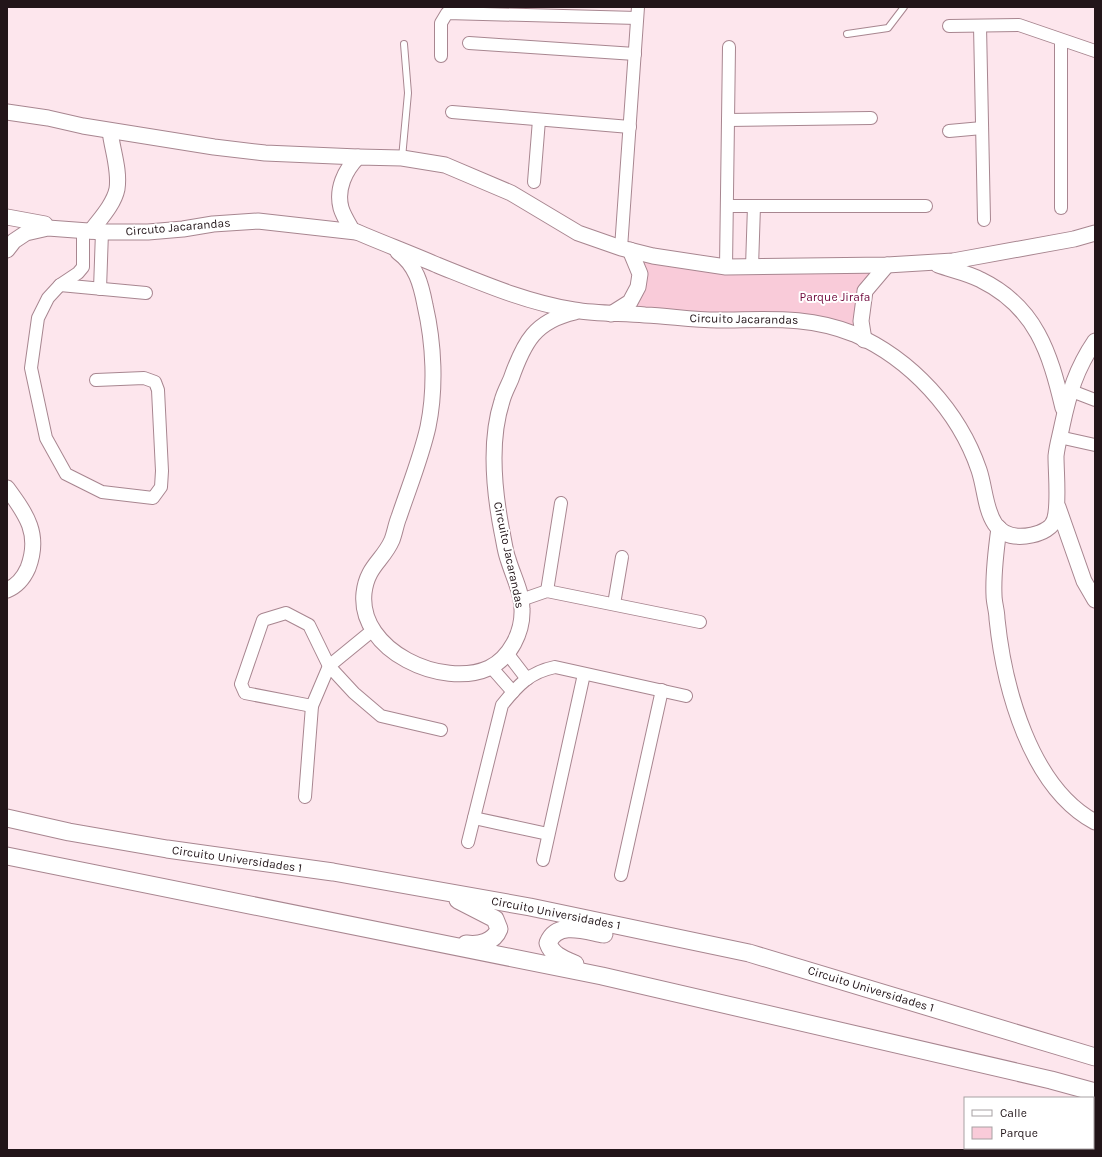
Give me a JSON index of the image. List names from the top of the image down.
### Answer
{
  "streets": {
    "main road": ["Circuito Universidades 1"],
    "street": ["Circuto Jacarandas", "Circuito Jacarandas"]
  },
  "crossings": [
    ["Circuto Jacarandas", "Circuito Jacarandas"]
  ],
  "parks": ["Parque Jirafa"],
  "legend": ["Calle", "Parque"]
}
